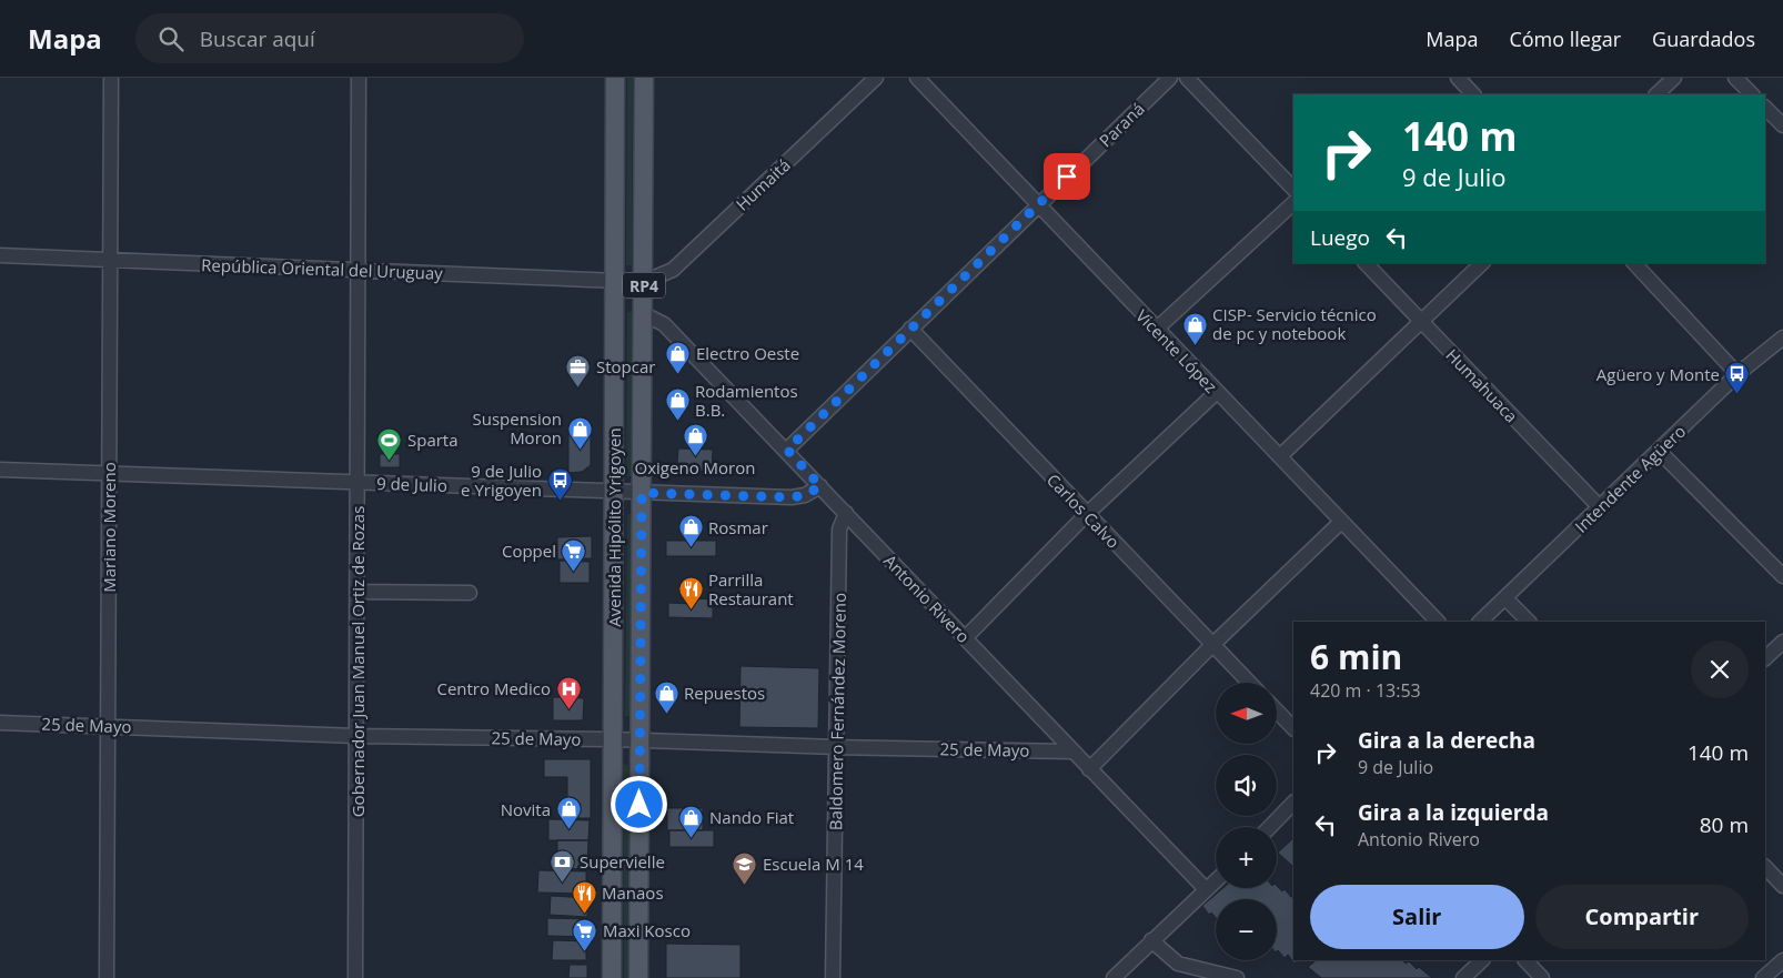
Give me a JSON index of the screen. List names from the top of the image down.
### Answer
{
  "streets": {
    "main road": ["RP4", "Avenida Hipólito Yrigoyen"],
    "street": [
      "Paraná",
      "Humaitá",
      "República Oriental del Uruguay",
      "Vicente López",
      "Humahuaca",
      "Intendente Agüero",
      "9 de Julio",
      "Carlos Calvo",
      "Mariano Moreno",
      "Antonio Rivero",
      "Gobernador Juan Manuel Ortiz de Rozas",
      "Baldomero Fernández Moreno",
      "25 de Mayo"
    ]
  },
  "crossings": [
    ["Paraná", "Vicente López"],
    ["Paraná", "Carlos Calvo"],
    ["Paraná", "Antonio Rivero"],
    ["Humaitá", "República Oriental del Uruguay"],
    ["Humaitá", "Avenida Hipólito Yrigoyen"],
    ["República Oriental del Uruguay", "Mariano Moreno"],
    ["República Oriental del Uruguay", "Avenida Hipólito Yrigoyen"],
    ["República Oriental del Uruguay", "Gobernador Juan Manuel Ortiz de Rozas"],
    ["Humahuaca", "Intendente Agüero"],
    ["9 de Julio", "Mariano Moreno"],
    ["9 de Julio", "Avenida Hipólito Yrigoyen"],
    ["9 de Julio", "Antonio Rivero"],
    ["9 de Julio", "Gobernador Juan Manuel Ortiz de Rozas"],
    ["Mariano Moreno", "25 de Mayo"],
    ["Avenida Hipólito Yrigoyen", "Antonio Rivero"],
    ["Avenida Hipólito Yrigoyen", "25 de Mayo"],
    ["Antonio Rivero", "Baldomero Fernández Moreno"],
    ["Antonio Rivero", "25 de Mayo"],
    ["Gobernador Juan Manuel Ortiz de Rozas", "25 de Mayo"],
    ["Baldomero Fernández Moreno", "25 de Mayo"]
  ],
  "places": {
    "shop": [
      "CISP- Servicio técnico de pc y notebook",
      "Electro Oeste",
      "Rodamientos B.B.",
      "Suspension Moron",
      "Oxigeno Moron",
      "Rosmar",
      "Repuestos",
      "Novita",
      "Nando Fiat"
    ],
    "office": ["Stopcar"],
    "bus stop": ["Agüero y Monte", "9 de Julio e Yrigoyen"],
    "sports": ["Sparta"],
    "supermarket": ["Coppel", "Maxi Kosco"],
    "restaurant": ["Parrilla Restaurant", "Manaos"],
    "hospital": ["Centro Medico"],
    "bank": ["Supervielle"],
    "school or university": ["Escuela M 14"]
  },
  "north": "left",
  "page": {
    "header": "Mapa",
    "search": "Buscar aquí",
    "nav": ["Mapa", "Cómo llegar", "Guardados"],
    "turn": ["140 m", "9 de Julio"],
    "then": "Luego",
    "heading": ["6 min", "420 m · 13:53"],
    "map_buttons": ["+", "−"],
    "list": [
      {
        "name": "Gira a la derecha",
        "note": "9 de Julio",
        "value": "140 m"
      },
      {
        "name": "Gira a la izquierda",
        "note": "Antonio Rivero",
        "value": "80 m"
      }
    ],
    "buttons": ["Salir", "Compartir"]
  }
}
